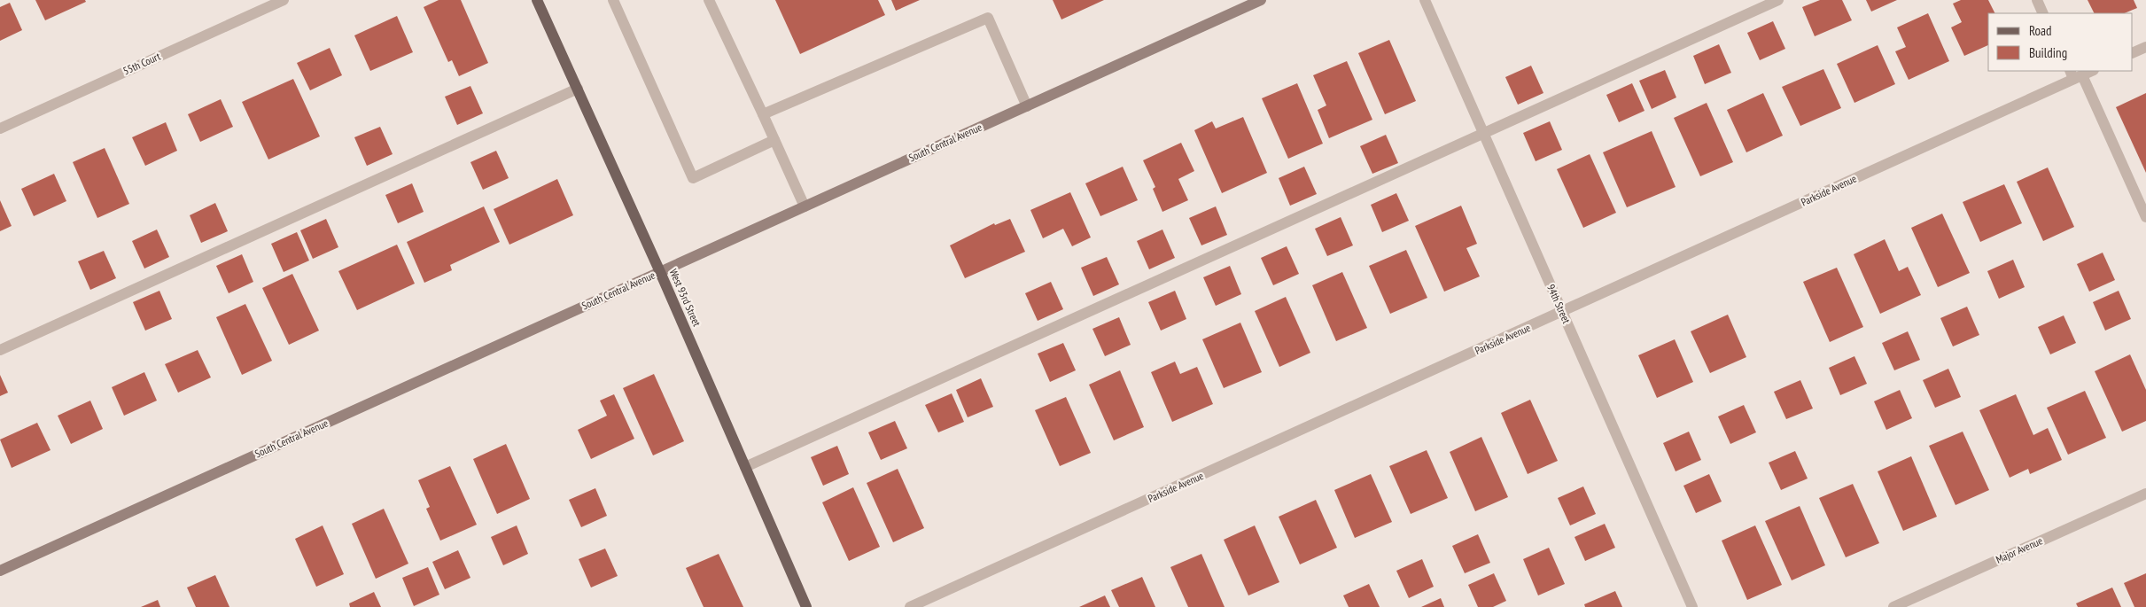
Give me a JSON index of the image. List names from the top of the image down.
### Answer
{
  "streets": {
    "main road": ["West 93rd Street"],
    "street": [
      "55th Court",
      "South Central Avenue",
      "Parkside Avenue",
      "94th Street",
      "Major Avenue"
    ]
  },
  "crossings": [
    ["South Central Avenue", "West 93rd Street"],
    ["Parkside Avenue", "94th Street"]
  ],
  "legend": ["Road", "Building"]
}
